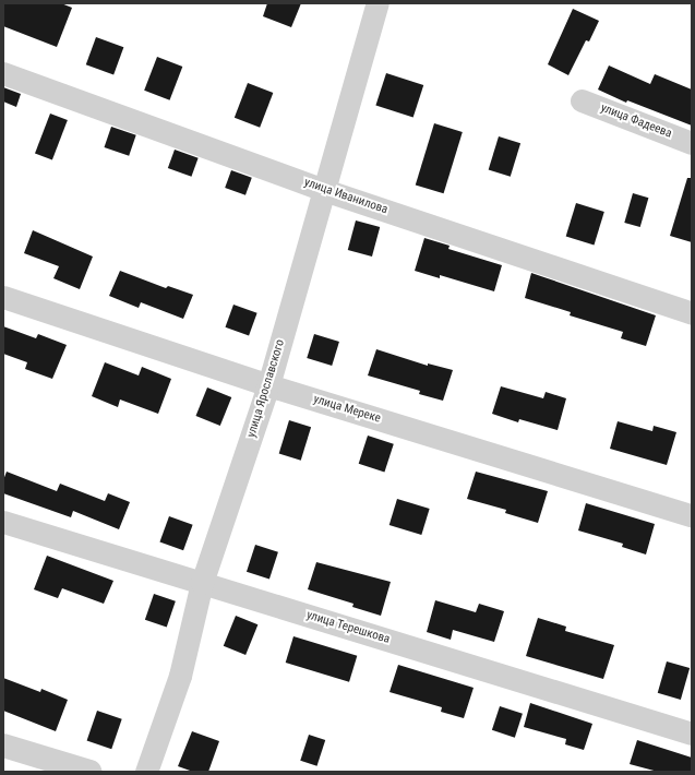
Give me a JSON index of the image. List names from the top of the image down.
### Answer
{
  "streets": {
    "street": [
      "улица Фадеева",
      "улица Иванилова",
      "улица Ярославского",
      "улица Мереке",
      "улица Терешкова"
    ]
  },
  "crossings": [
    ["улица Иванилова", "улица Ярославского"],
    ["улица Ярославского", "улица Мереке"],
    ["улица Ярославского", "улица Терешкова"]
  ]
}
